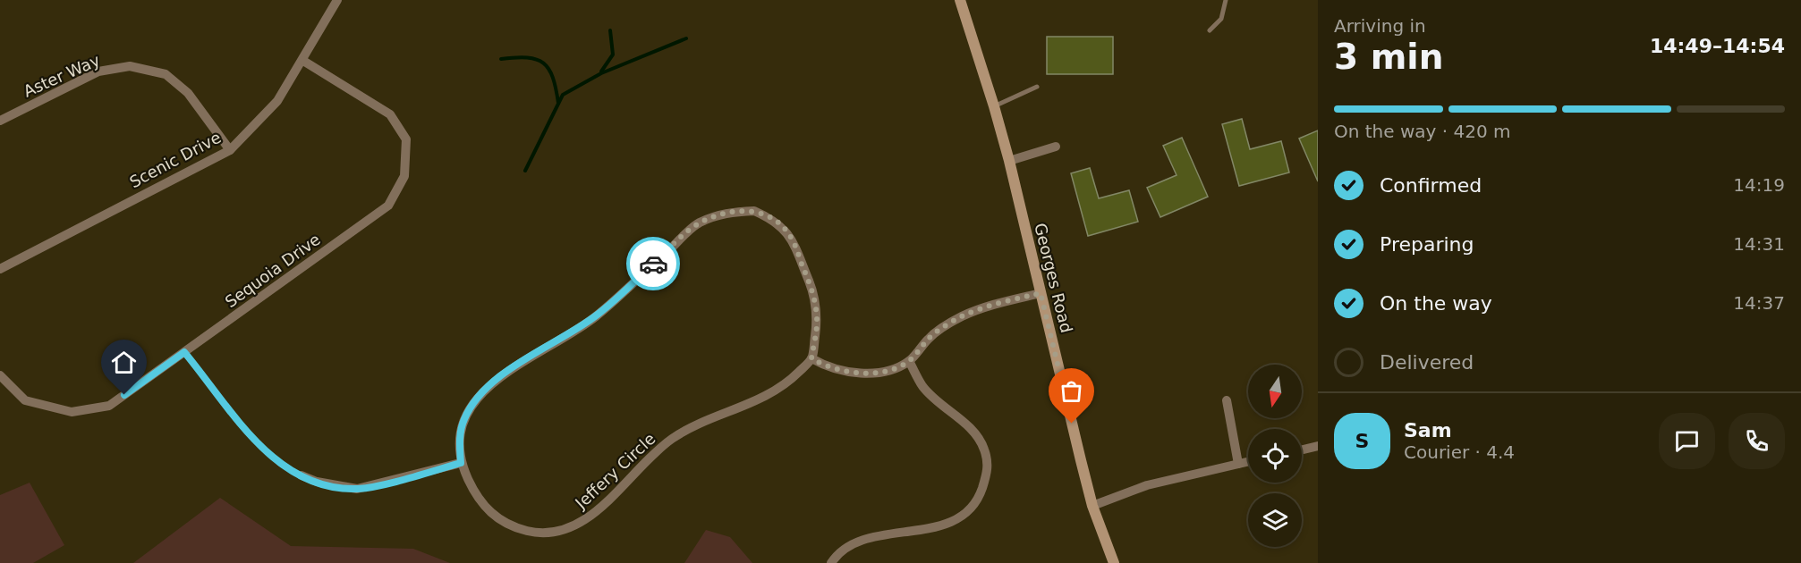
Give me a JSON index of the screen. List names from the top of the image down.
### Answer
{
  "streets": {
    "street": [
      "Aster Way",
      "Scenic Drive",
      "Sequoia Drive",
      "Georges Road",
      "Jeffery Circle"
    ]
  },
  "crossings": [
    ["Aster Way", "Scenic Drive"],
    ["Scenic Drive", "Sequoia Drive"]
  ],
  "north": "bottom",
  "page": {
    "heading": ["3 min", "Arriving in", "14:49–14:54"],
    "panel": ["Sam", "Courier · 4.4"],
    "bar": "On the way · 420 m",
    "list": [
      ["Confirmed", "14:19"],
      ["Preparing", "14:31"],
      ["On the way", "14:37"],
      "Delivered"
    ],
    "round": "S"
  }
}
